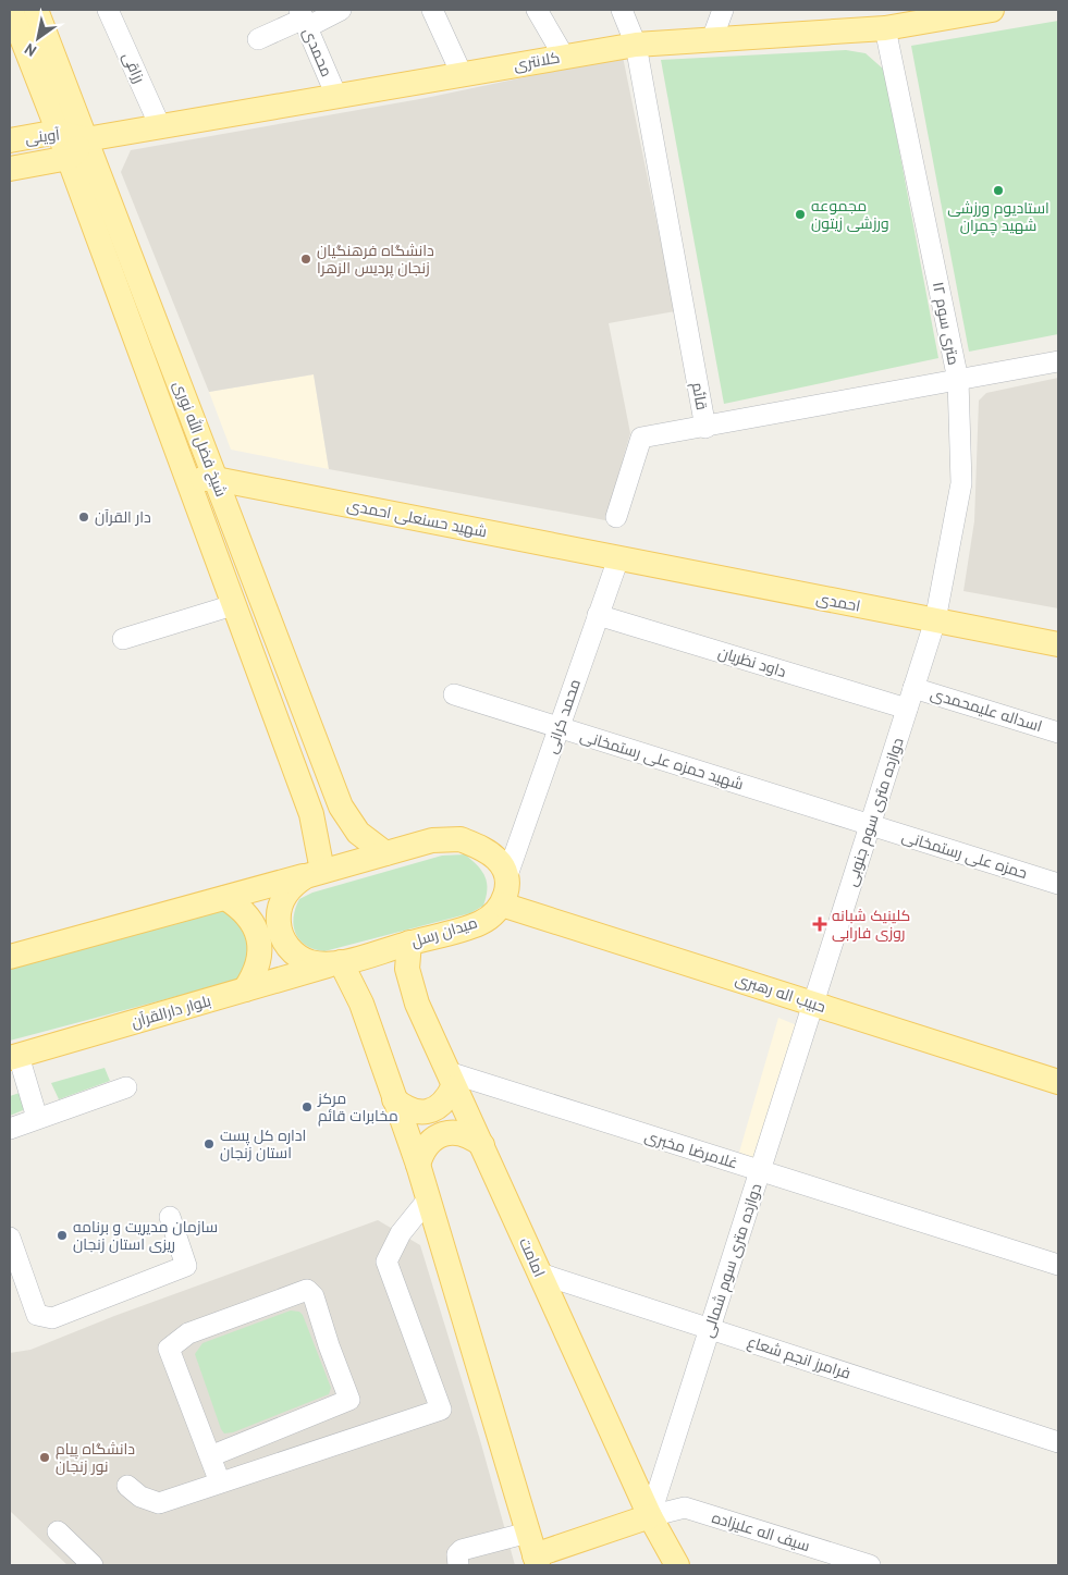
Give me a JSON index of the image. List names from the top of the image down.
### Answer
{
  "streets": {
    "main road": [
      "کلانتری",
      "آوینی",
      "شیخ فضل الله نوری",
      "شهید حسنعلی احمدی",
      "احمدی",
      "میدان رسل",
      "حبیب اله رهبری",
      "بلوار دارالقرآن",
      "امامت"
    ],
    "street": [
      "محمدی",
      "رزاقی",
      "۱۲ متری سوم",
      "قائم",
      "داود نظریان",
      "اسداله علیمحمدی",
      "محمد کرانی",
      "شهید حمزه علی رستمخانی",
      "دوازده متری سوم جنوبی",
      "حمزه علی رستمخانی",
      "غلامرضا مخبری",
      "دوازده متری سوم شمالی",
      "فرامرز انجم شعاع",
      "سیف اله علیزاده"
    ]
  },
  "crossings": [
    ["محمدی", "کلانتری"],
    ["کلانتری", "رزاقی"],
    ["کلانتری", "آوینی"],
    ["کلانتری", "۱۲ متری سوم"],
    ["کلانتری", "قائم"],
    ["کلانتری", "شیخ فضل الله نوری"],
    ["آوینی", "شیخ فضل الله نوری"],
    ["۱۲ متری سوم", "قائم"],
    ["۱۲ متری سوم", "احمدی"],
    ["۱۲ متری سوم", "دوازده متری سوم جنوبی"],
    ["شیخ فضل الله نوری", "شهید حسنعلی احمدی"],
    ["شیخ فضل الله نوری", "میدان رسل"],
    ["شهید حسنعلی احمدی", "احمدی"],
    ["شهید حسنعلی احمدی", "محمد کرانی"],
    ["احمدی", "محمد کرانی"],
    ["احمدی", "دوازده متری سوم جنوبی"],
    ["داود نظریان", "محمد کرانی"],
    ["داود نظریان", "دوازده متری سوم جنوبی"],
    ["اسداله علیمحمدی", "دوازده متری سوم جنوبی"],
    ["محمد کرانی", "شهید حمزه علی رستمخانی"],
    ["محمد کرانی", "میدان رسل"],
    ["شهید حمزه علی رستمخانی", "دوازده متری سوم جنوبی"],
    ["شهید حمزه علی رستمخانی", "حمزه علی رستمخانی"],
    ["دوازده متری سوم جنوبی", "حمزه علی رستمخانی"],
    ["دوازده متری سوم جنوبی", "حبیب اله رهبری"],
    ["دوازده متری سوم جنوبی", "دوازده متری سوم شمالی"],
    ["میدان رسل", "حبیب اله رهبری"],
    ["میدان رسل", "بلوار دارالقرآن"],
    ["میدان رسل", "امامت"],
    ["حبیب اله رهبری", "دوازده متری سوم شمالی"],
    ["غلامرضا مخبری", "امامت"],
    ["غلامرضا مخبری", "دوازده متری سوم شمالی"],
    ["امامت", "دوازده متری سوم شمالی"],
    ["امامت", "فرامرز انجم شعاع"],
    ["امامت", "سیف اله علیزاده"],
    ["دوازده متری سوم شمالی", "فرامرز انجم شعاع"],
    ["دوازده متری سوم شمالی", "سیف اله علیزاده"]
  ],
  "places": {
    "other": [
      "استادیوم ورزشی شهید چمران",
      "مجموعه ورزشی زیتون",
      "دانشگاه فرهنگیان زنجان پردیس الزهرا",
      "دار القرآن",
      "مرکز مخابرات قائم",
      "اداره کل پست استان زنجان",
      "سازمان مدیریت و برنامه ریزی استان زنجان",
      "دانشگاه پیام نور زنجان"
    ],
    "health": ["کلینیک شبانه روزی فارابی"]
  },
  "north": "bottom left"
}
